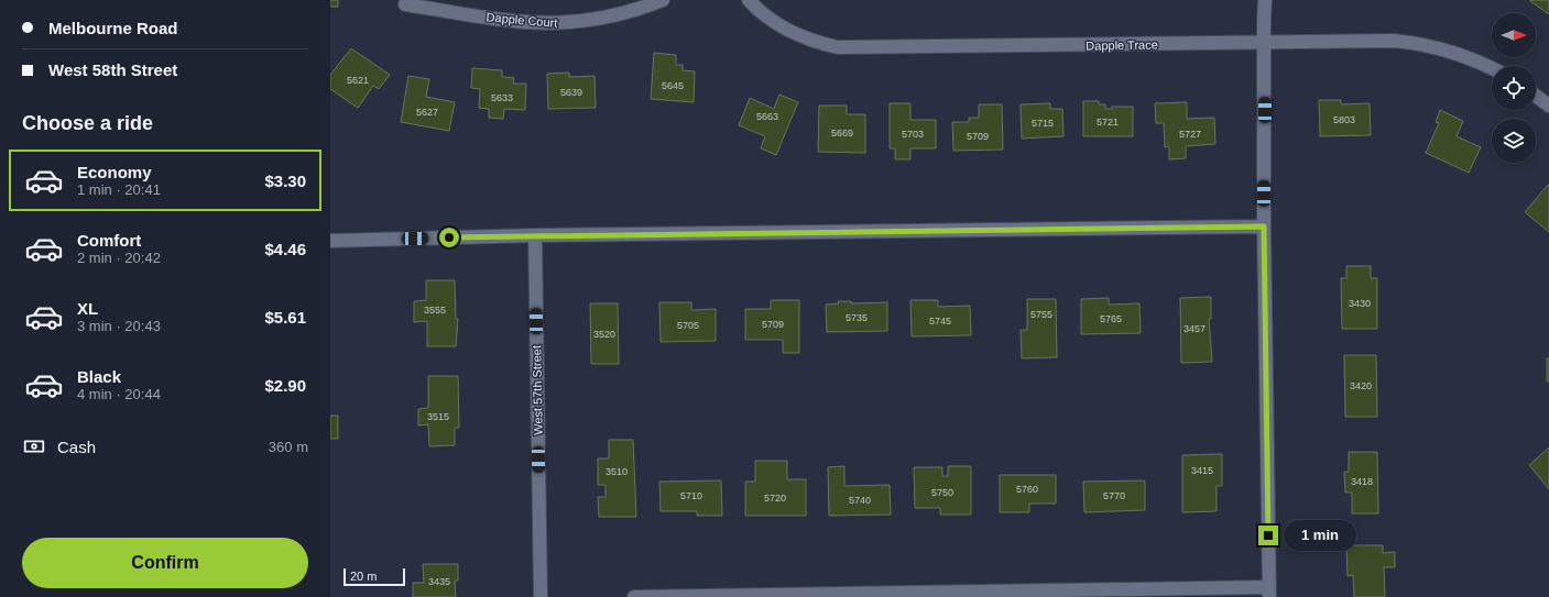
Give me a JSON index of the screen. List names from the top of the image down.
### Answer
{
  "streets": {
    "street": ["Dapple Court", "Dapple Trace", "West 57th Street"]
  },
  "house_numbers": [
    "5621",
    "5645",
    "5639",
    "5633",
    "5627",
    "5663",
    "5803",
    "5721",
    "5715",
    "5669",
    "5703",
    "5727",
    "5709",
    "3430",
    "3555",
    "5755",
    "5735",
    "5765",
    "5745",
    "5709",
    "5705",
    "3457",
    "3520",
    "3420",
    "3515",
    "3415",
    "3510",
    "3418",
    "5760",
    "5750",
    "5710",
    "5770",
    "5720",
    "5740",
    "3435"
  ],
  "scale_bar": "20 m",
  "north": "right",
  "page": {
    "banner": ["Melbourne Road", "West 58th Street"],
    "heading": "Choose a ride",
    "list": [
      {
        "name": "Economy",
        "note": "1 min · 20:41",
        "value": "$3.30"
      },
      {
        "name": "Comfort",
        "note": "2 min · 20:42",
        "value": "$4.46"
      },
      {
        "name": "XL",
        "note": "3 min · 20:43",
        "value": "$5.61"
      },
      {
        "name": "Black",
        "note": "4 min · 20:44",
        "value": "$2.90"
      }
    ],
    "pay": ["Cash", "360 m"],
    "bubble": "1 min",
    "buttons": "Confirm",
    "scale": "20 m"
  }
}
